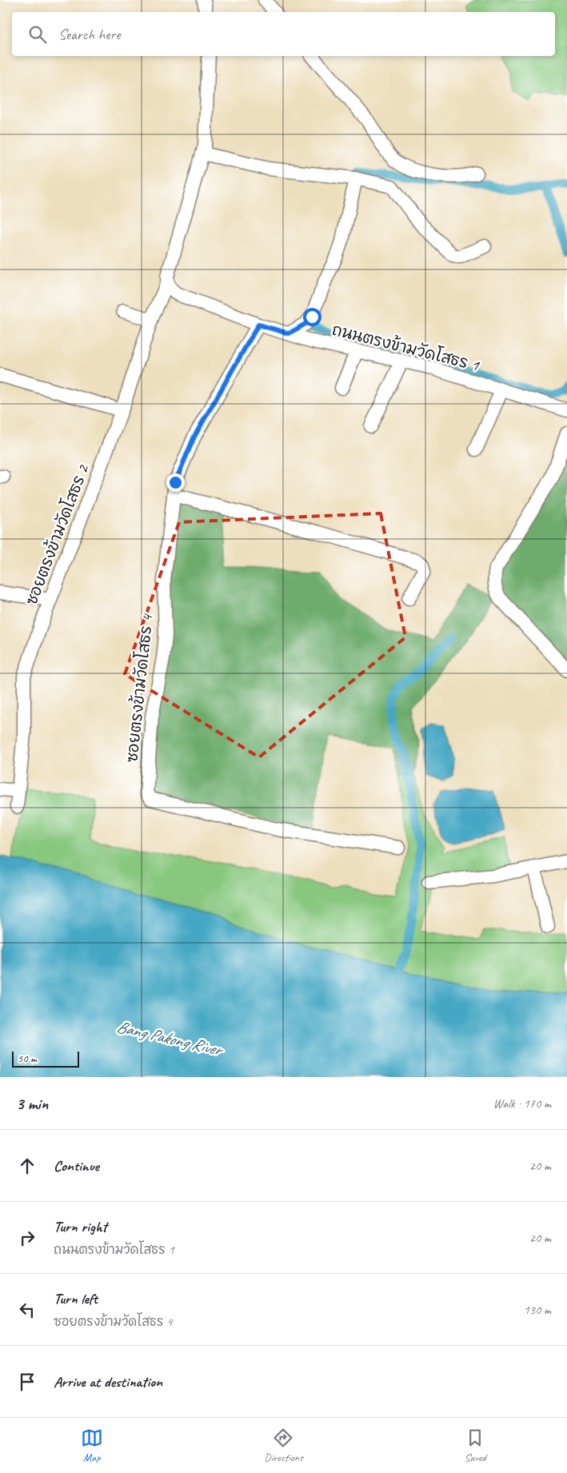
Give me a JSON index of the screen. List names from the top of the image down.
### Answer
{
  "streets": {
    "street": ["ถนนตรงข้ามวัดโสธร 1", "ซอยตรงข้ามวัดโสธร 2", "ซอยตรงข้ามวัดโสธร 4"]
  },
  "crossings": [
    ["ถนนตรงข้ามวัดโสธร 1", "ซอยตรงข้ามวัดโสธร 2"],
    ["ถนนตรงข้ามวัดโสธร 1", "ซอยตรงข้ามวัดโสธร 4"]
  ],
  "water": ["Bang Pakong River"],
  "scale_bar": "50 m",
  "page": {
    "search": "Search here",
    "scale": "50 m",
    "heading": ["3 min", "Walk · 170 m"],
    "list": [
      ["Continue", "20 m"],
      ["Turn right", "ถนนตรงข้ามวัดโสธร 1", "20 m"],
      ["Turn left", "ซอยตรงข้ามวัดโสธร 4", "130 m"],
      "Arrive at destination"
    ],
    "nav": ["Map", "Directions", "Saved"]
  }
}
